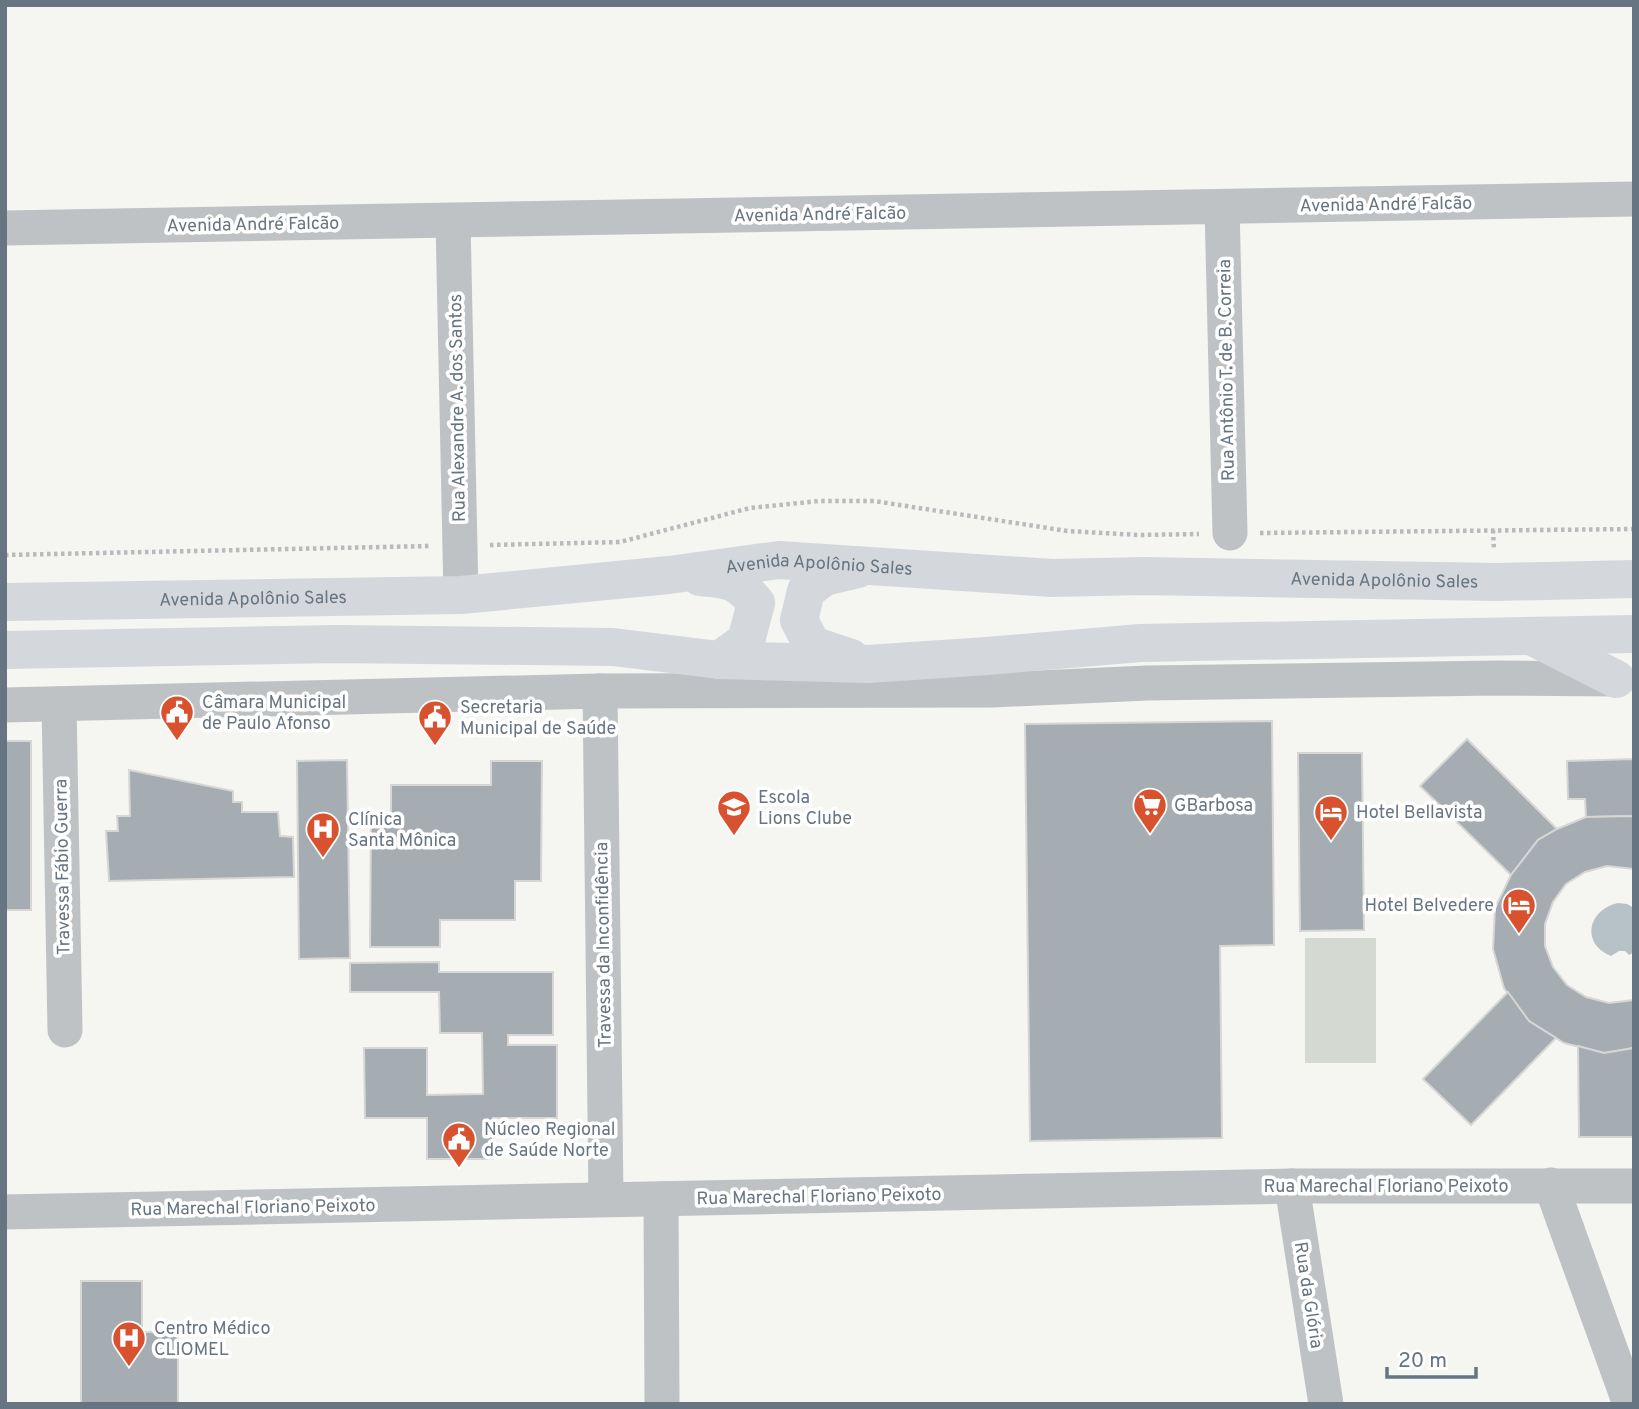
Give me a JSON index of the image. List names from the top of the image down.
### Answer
{
  "streets": {
    "street": [
      "Avenida André Falcão",
      "Rua Antônio T. de B. Correia",
      "Rua Alexandre A. dos Santos",
      "Avenida Apolônio Sales",
      "Travessa Fábio Guerra",
      "Travessa da Inconfidência",
      "Rua Marechal Floriano Peixoto",
      "Rua da Glória"
    ]
  },
  "crossings": [
    ["Avenida André Falcão", "Rua Antônio T. de B. Correia"],
    ["Avenida André Falcão", "Rua Alexandre A. dos Santos"],
    ["Rua Alexandre A. dos Santos", "Avenida Apolônio Sales"],
    ["Travessa da Inconfidência", "Rua Marechal Floriano Peixoto"],
    ["Rua Marechal Floriano Peixoto", "Rua da Glória"]
  ],
  "places": {
    "public building": ["Câmara Municipal de Paulo Afonso", "Secretaria Municipal de Saúde", "Núcleo Regional de Saúde Norte"],
    "supermarket": ["GBarbosa"],
    "school or university": ["Escola Lions Clube"],
    "hotel": ["Hotel Bellavista", "Hotel Belvedere"],
    "hospital": ["Clínica Santa Mônica", "Centro Médico CLIOMEL"]
  },
  "scale_bar": "20 m"
}
